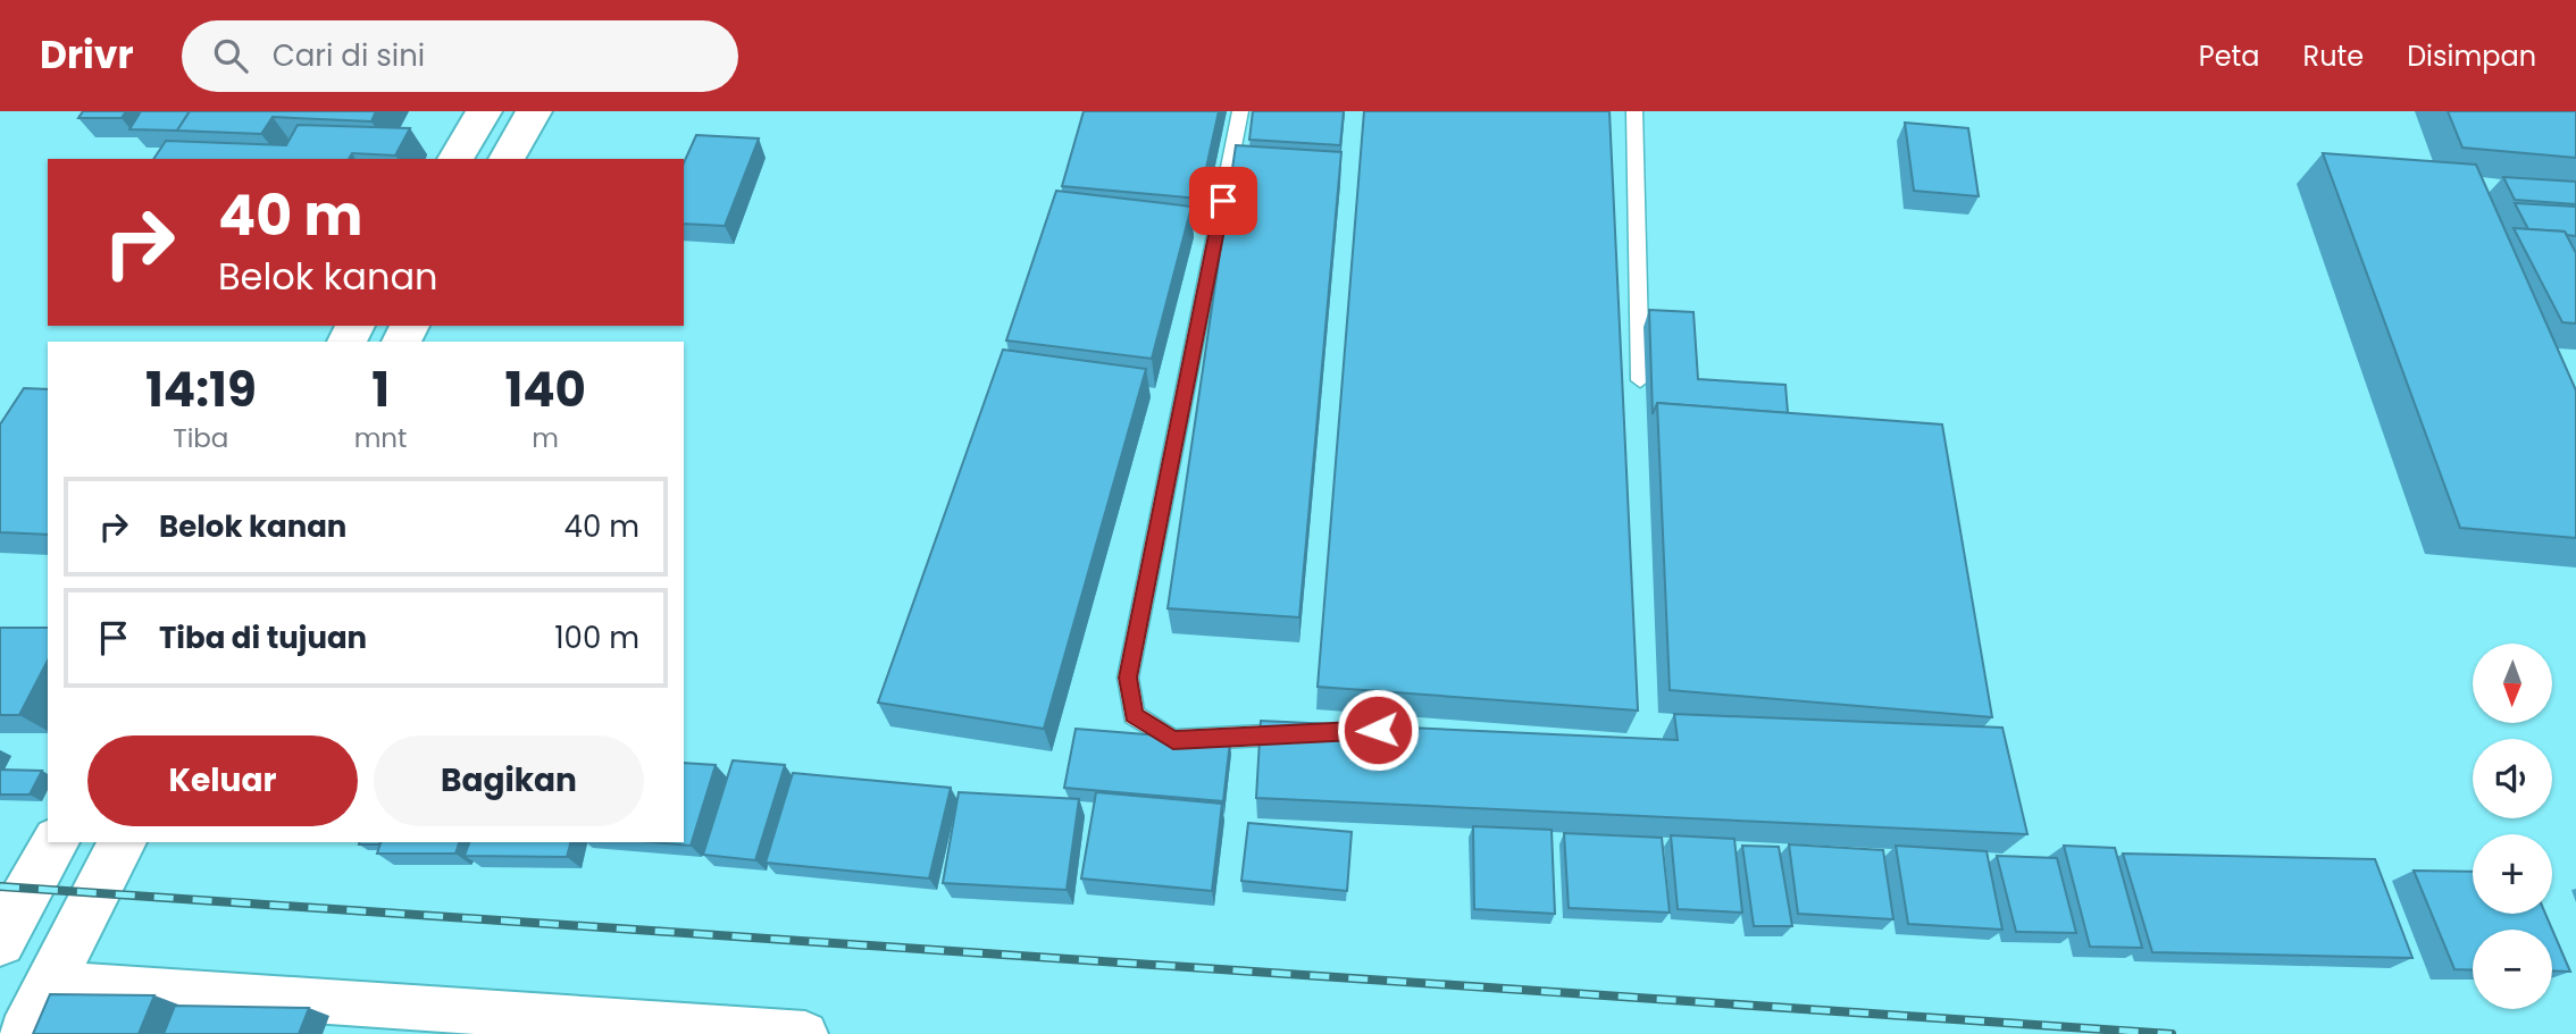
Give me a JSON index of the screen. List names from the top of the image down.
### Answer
{
  "north": "bottom",
  "page": {
    "header": "Drivr",
    "search": "Cari di sini",
    "nav": ["Peta", "Rute", "Disimpan"],
    "turn": ["40 m", "Belok kanan"],
    "eta": [
      "14:19",
      "Tiba",
      "1",
      "mnt",
      "140",
      "m"
    ],
    "list": [
      {
        "name": "Belok kanan",
        "value": "40 m"
      },
      {
        "name": "Tiba di tujuan",
        "value": "100 m"
      }
    ],
    "map_buttons": ["+", "−"],
    "buttons": ["Keluar", "Bagikan"]
  }
}
